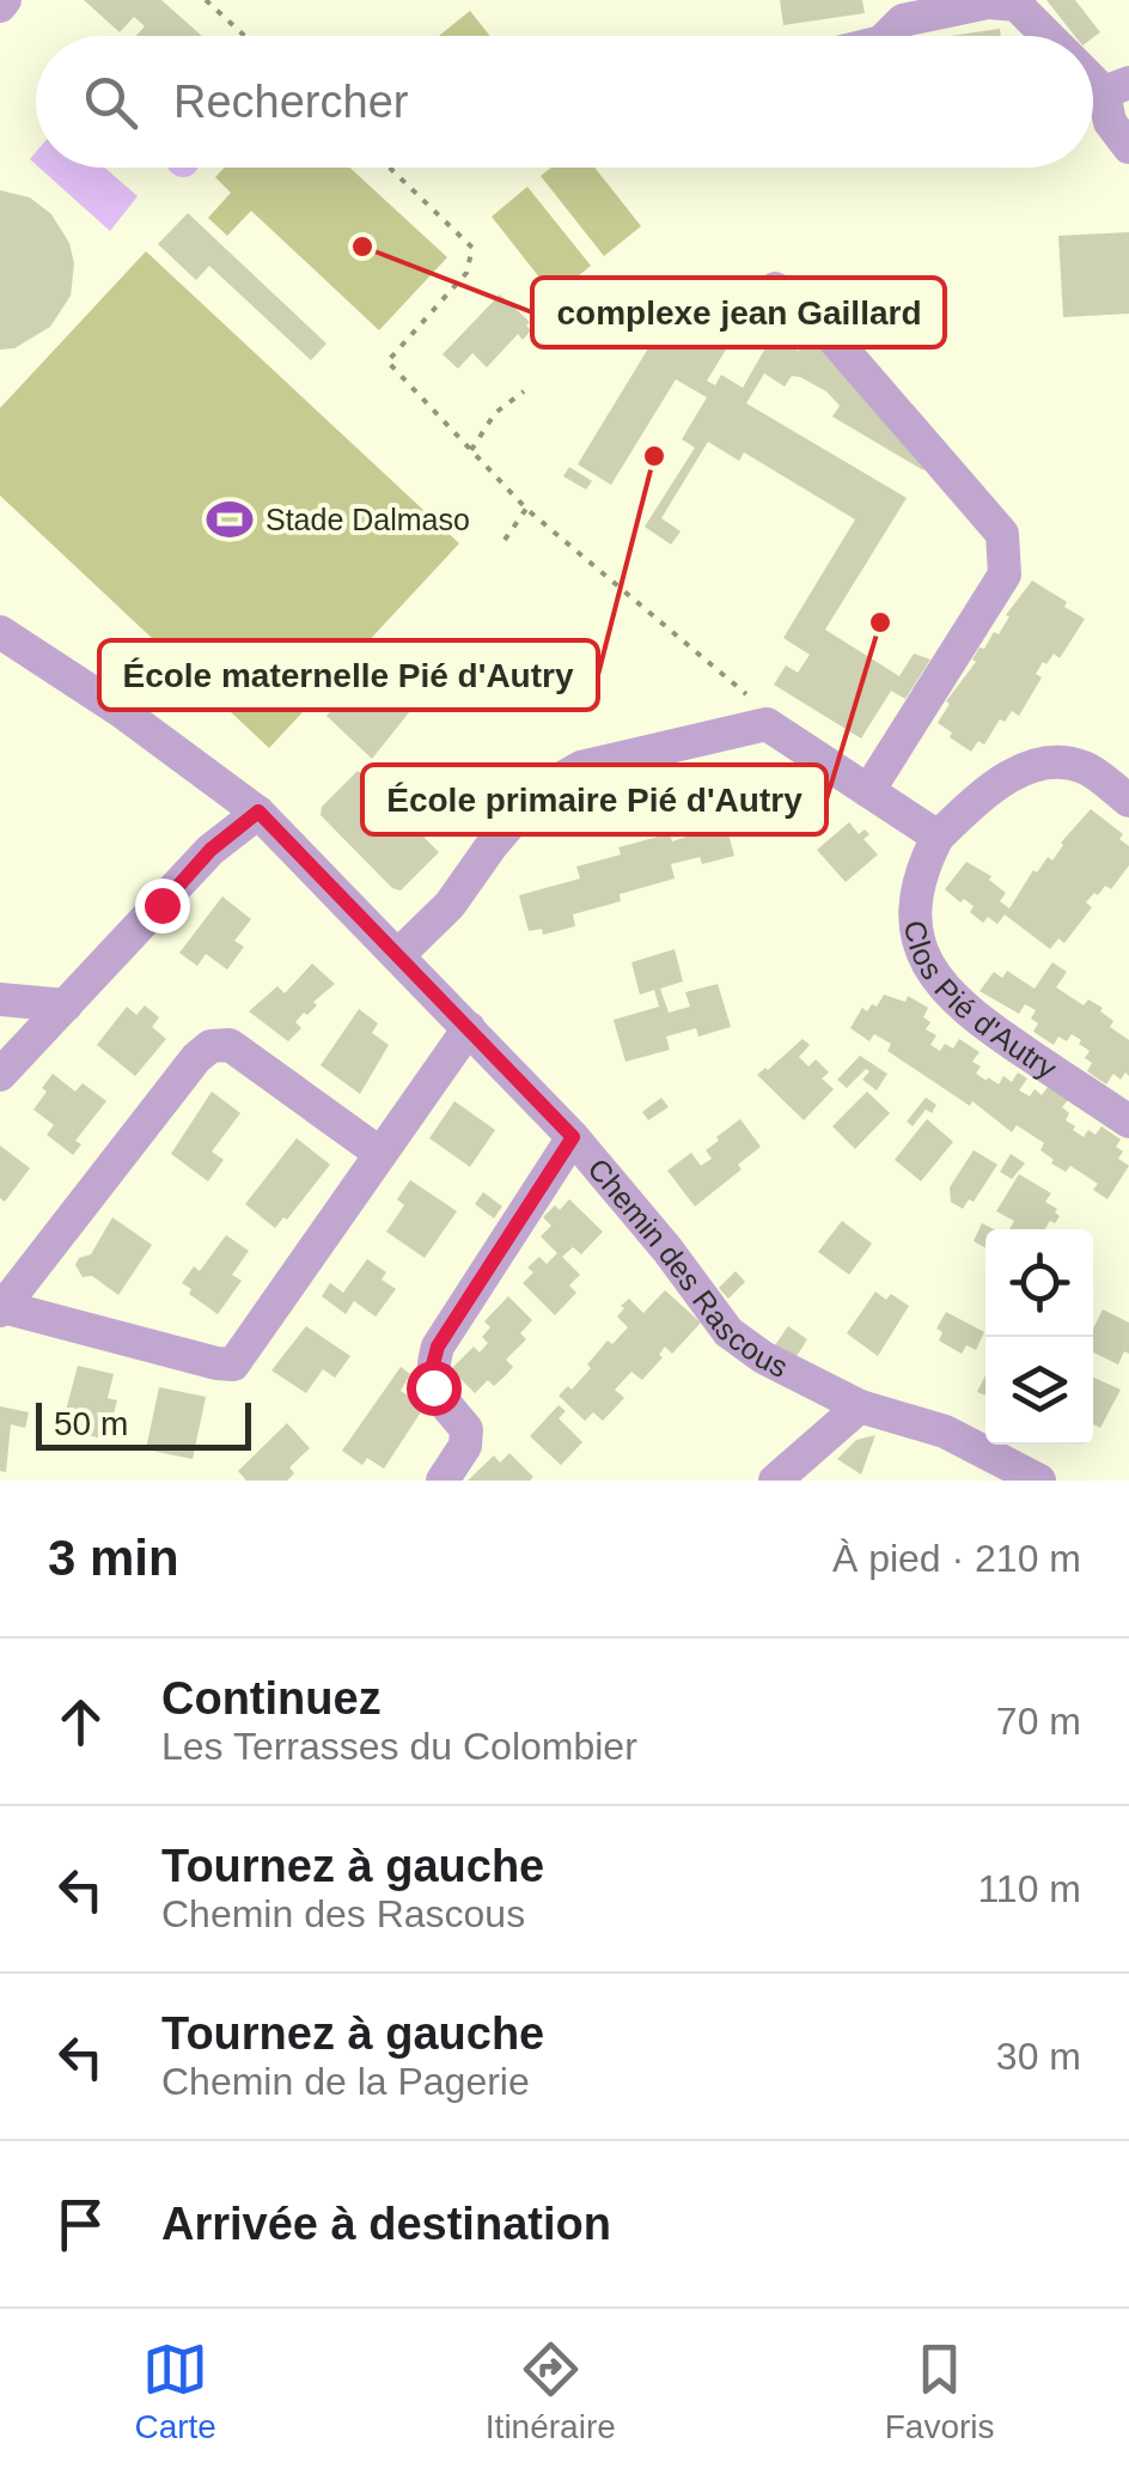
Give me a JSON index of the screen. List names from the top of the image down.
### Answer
{
  "streets": {
    "street": ["Clos Pié d'Autry", "Chemin des Rascous"]
  },
  "places": {
    "other": ["complexe jean Gaillard", "École maternelle Pié d'Autry", "École primaire Pié d'Autry"],
    "sports": ["Stade Dalmaso"]
  },
  "scale_bar": "50 m",
  "page": {
    "search": "Rechercher",
    "scale": "50 m",
    "heading": ["3 min", "À pied · 210 m"],
    "list": [
      ["Continuez", "Les Terrasses du Colombier", "70 m"],
      ["Tournez à gauche", "Chemin des Rascous", "110 m"],
      ["Tournez à gauche", "Chemin de la Pagerie", "30 m"],
      "Arrivée à destination"
    ],
    "nav": ["Carte", "Itinéraire", "Favoris"]
  }
}
